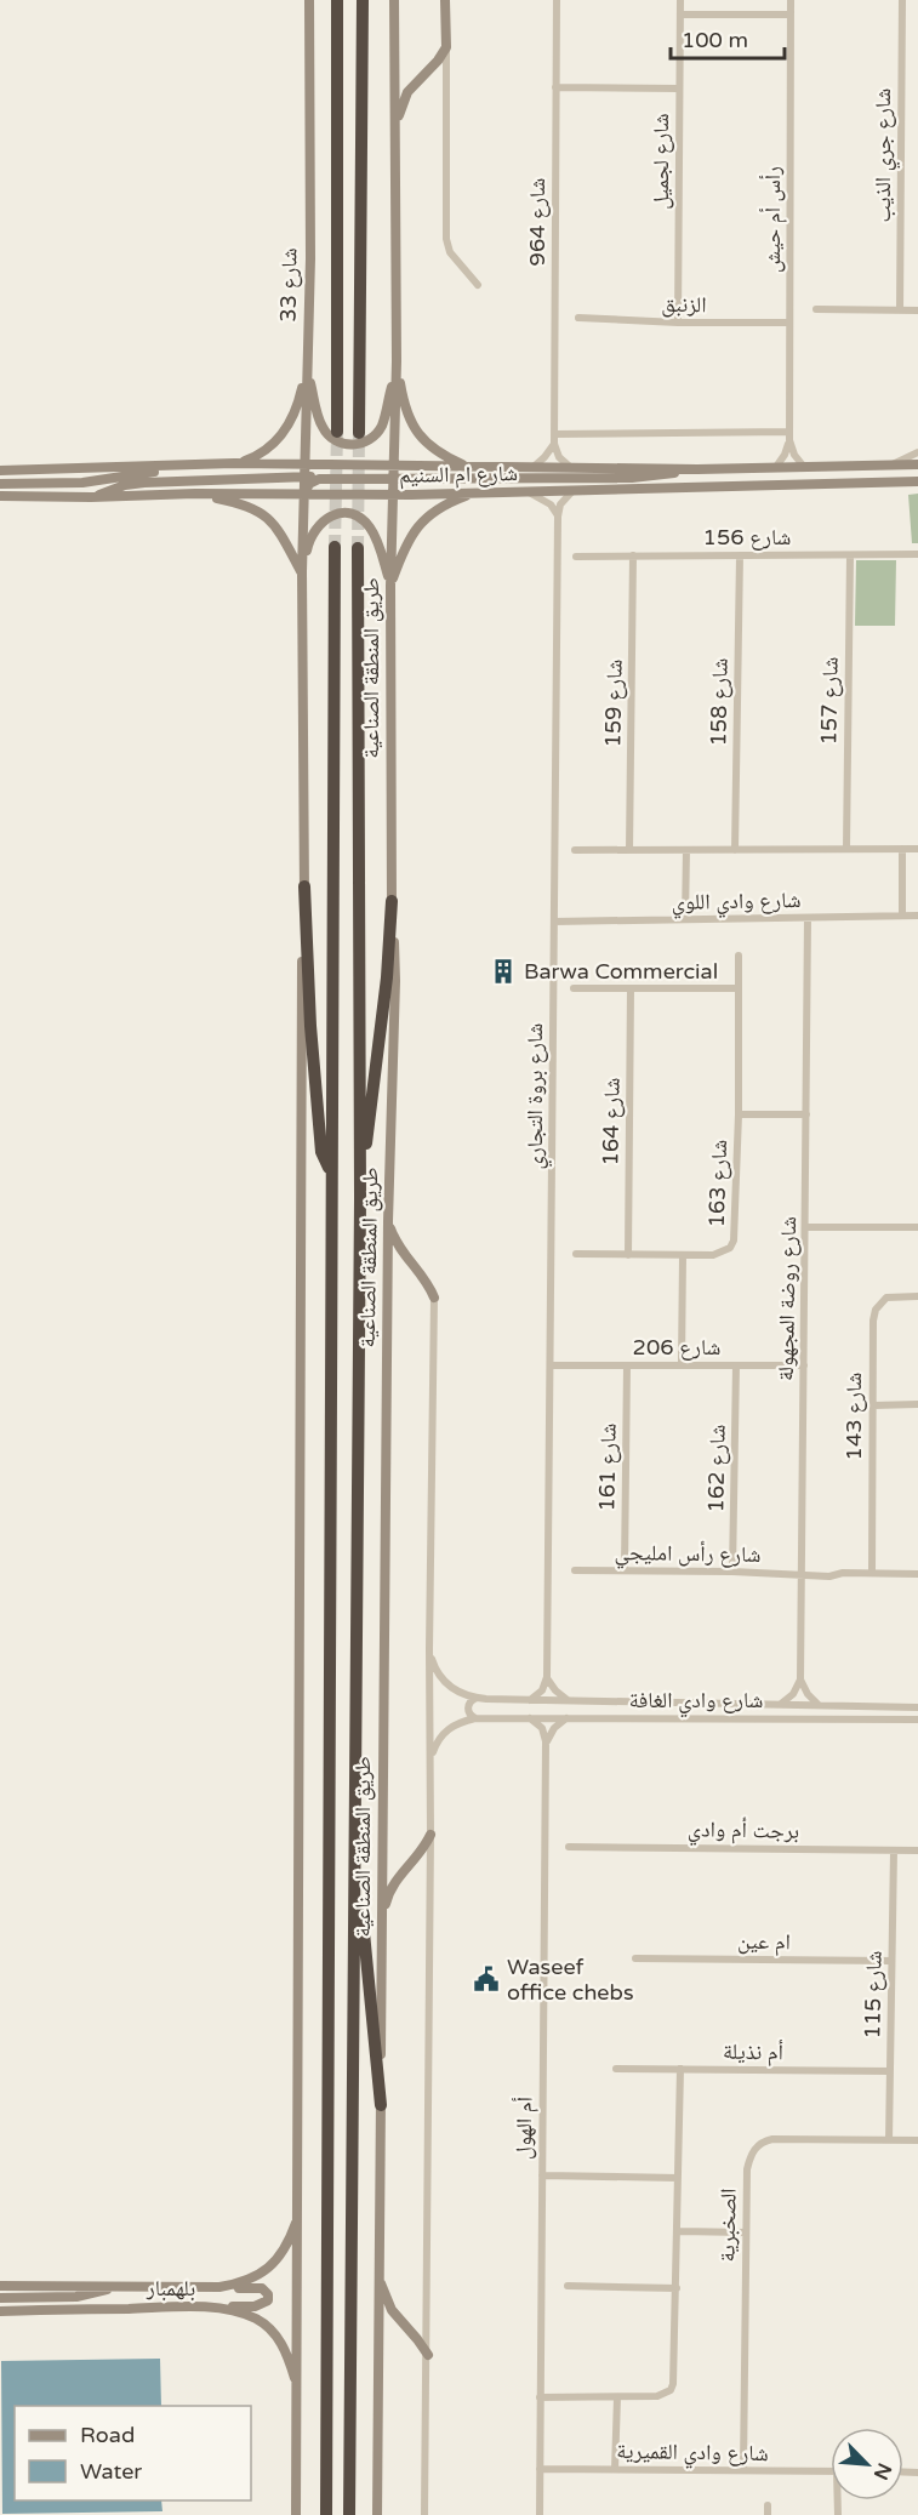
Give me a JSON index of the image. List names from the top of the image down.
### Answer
{
  "streets": {
    "highway": ["طريق المنطقة الصناعية"],
    "street": [
      "شارع جري الذيب",
      "شارع لجميل",
      "رأس أم حيش",
      "شارع 964",
      "شارع 33",
      "الزنبق",
      "شارع ام السنيم",
      "شارع 156",
      "شارع 157",
      "شارع 158",
      "شارع 159",
      "شارع وادي اللوي",
      "شارع بروة التجاري",
      "شارع 164",
      "شارع 163",
      "شارع روضة المجهولة",
      "شارع 206",
      "شارع 143",
      "شارع 161",
      "شارع 162",
      "شارع رأس امليجي",
      "شارع وادي الغافة",
      "برجت أم وادي",
      "ام عين",
      "شارع 115",
      "أم نذيلة",
      "أم الهول",
      "الصخبرية",
      "بلهمبار",
      "شارع وادي القميرية"
    ]
  },
  "crossings": [
    ["شارع لجميل", "الزنبق"],
    ["رأس أم حيش", "الزنبق"],
    ["رأس أم حيش", "شارع ام السنيم"],
    ["شارع 33", "شارع ام السنيم"],
    ["شارع ام السنيم", "طريق المنطقة الصناعية"],
    ["شارع ام السنيم", "شارع بروة التجاري"],
    ["شارع 156", "شارع 157"],
    ["شارع 156", "شارع 158"],
    ["شارع 156", "شارع 159"],
    ["شارع وادي اللوي", "شارع بروة التجاري"],
    ["شارع وادي اللوي", "شارع روضة المجهولة"],
    ["شارع بروة التجاري", "شارع 206"],
    ["شارع 164", "شارع 163"],
    ["شارع 163", "شارع روضة المجهولة"],
    ["شارع روضة المجهولة", "شارع 206"],
    ["شارع روضة المجهولة", "شارع رأس امليجي"],
    ["شارع 206", "شارع 161"],
    ["شارع 206", "شارع 162"],
    ["شارع 161", "شارع رأس امليجي"],
    ["شارع 162", "شارع رأس امليجي"],
    ["برجت أم وادي", "شارع 115"],
    ["ام عين", "شارع 115"],
    ["شارع 115", "أم نذيلة"],
    ["شارع 115", "الصخبرية"],
    ["أم الهول", "شارع وادي القميرية"],
    ["الصخبرية", "شارع وادي القميرية"]
  ],
  "places": {
    "building": ["Barwa Commercial"],
    "public building": ["Waseef office chebs"]
  },
  "legend": ["Road", "Water"],
  "scale_bar": "100 m",
  "north": "bottom right"
}
